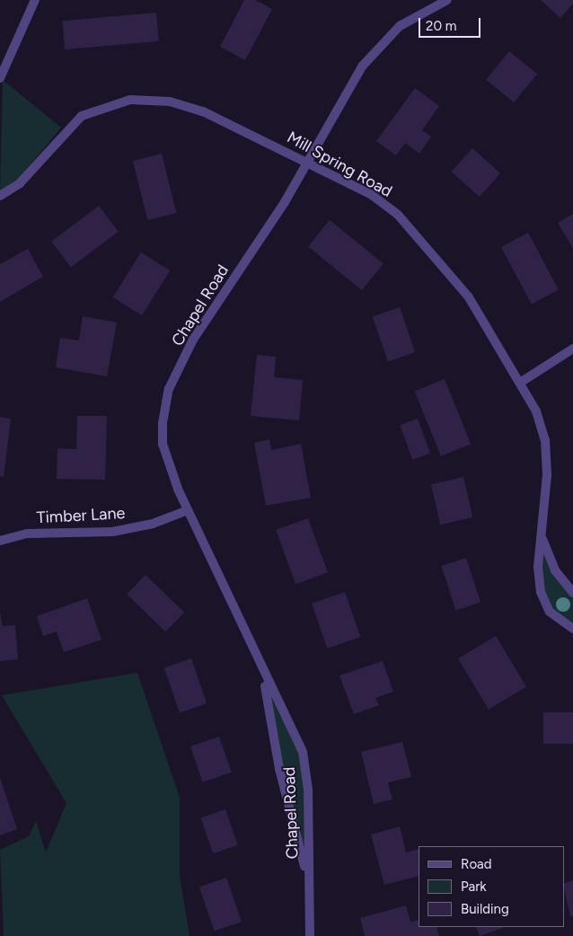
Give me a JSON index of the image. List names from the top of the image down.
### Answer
{
  "streets": {
    "street": ["Mill Spring Road", "Chapel Road", "Timber Lane"]
  },
  "crossings": [
    ["Mill Spring Road", "Chapel Road"],
    ["Chapel Road", "Timber Lane"]
  ],
  "legend": ["Road", "Park", "Building"],
  "scale_bar": "20 m"
}
